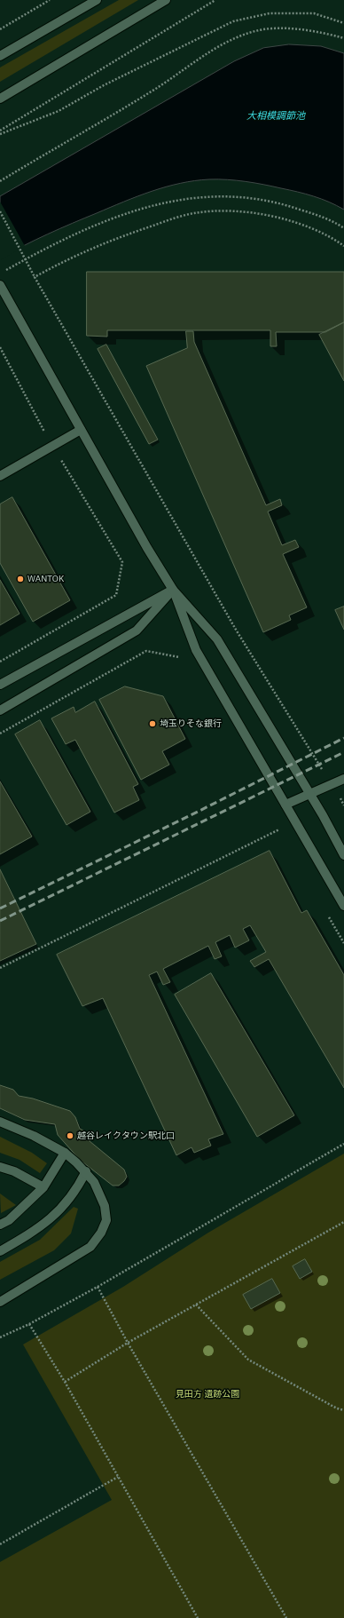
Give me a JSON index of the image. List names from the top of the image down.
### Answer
{
  "water": ["大相模調節池"],
  "parks": ["見田方 遺跡公園"],
  "places": ["WANTOK", "埼玉りそな銀行", "越谷レイクタウン駅北口"]
}
